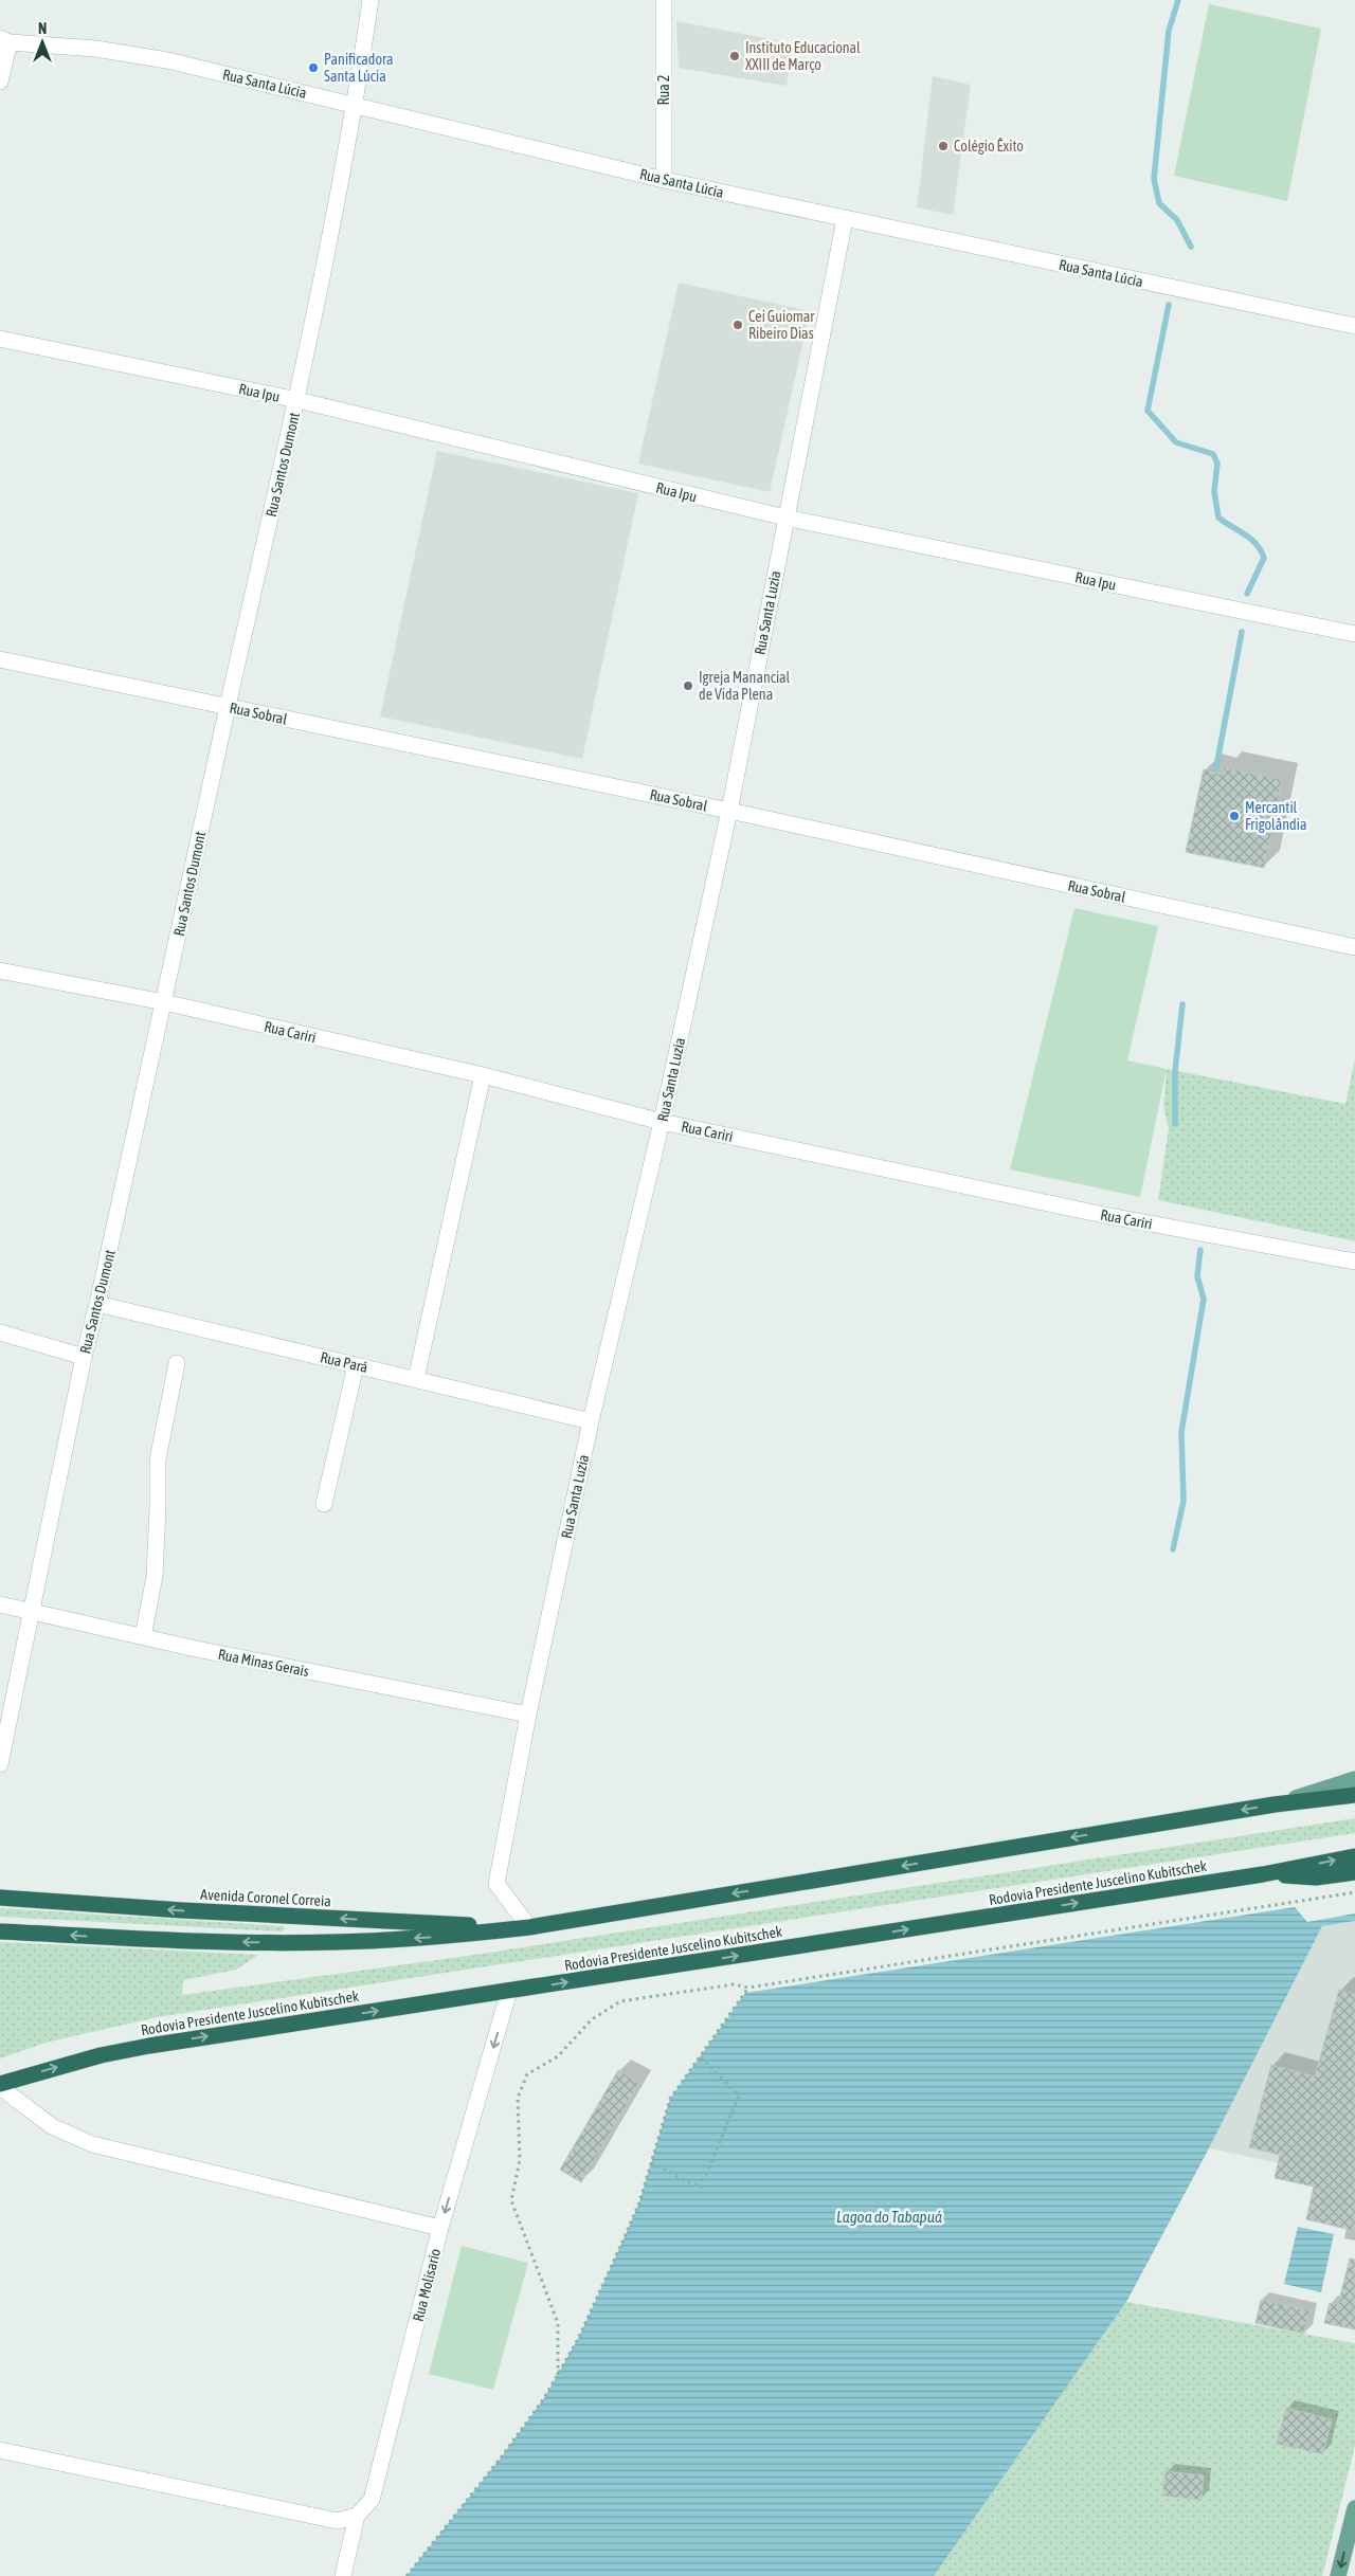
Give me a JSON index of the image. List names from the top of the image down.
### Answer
{
  "streets": {
    "highway": ["Rodovia Presidente Juscelino Kubitschek", "Avenida Coronel Correia"],
    "street": [
      "Rua Santa Lúcia",
      "Rua 2",
      "Rua Ipu",
      "Rua Santos Dumont",
      "Rua Santa Luzia",
      "Rua Sobral",
      "Rua Cariri",
      "Rua Pará",
      "Rua Minas Gerais",
      "Rua Molisario"
    ]
  },
  "crossings": [
    ["Rua Santa Lúcia", "Rua 2"],
    ["Rua Santa Lúcia", "Rua Santos Dumont"],
    ["Rua Santa Lúcia", "Rua Santa Luzia"],
    ["Rua Ipu", "Rua Santos Dumont"],
    ["Rua Ipu", "Rua Santa Luzia"],
    ["Rua Santos Dumont", "Rua Sobral"],
    ["Rua Santos Dumont", "Rua Cariri"],
    ["Rua Santos Dumont", "Rua Pará"],
    ["Rua Santos Dumont", "Rua Minas Gerais"],
    ["Rua Santa Luzia", "Rua Sobral"],
    ["Rua Santa Luzia", "Rua Cariri"],
    ["Rua Santa Luzia", "Rua Pará"],
    ["Rua Santa Luzia", "Rua Minas Gerais"],
    ["Rua Santa Luzia", "Avenida Coronel Correia"],
    ["Rodovia Presidente Juscelino Kubitschek", "Rua Molisario"]
  ],
  "one_way": ["Rua Molisario"],
  "water": ["Lagoa do Tabapuá"],
  "places": [
    "Instituto Educacional XXIII de Março",
    "Panificadora Santa Lúcia",
    "Colégio Êxito",
    "Cei Guiomar Ribeiro Dias",
    "Igreja Manancial de Vida Plena",
    "Mercantil Frigolândia"
  ],
  "north": "top"
}
